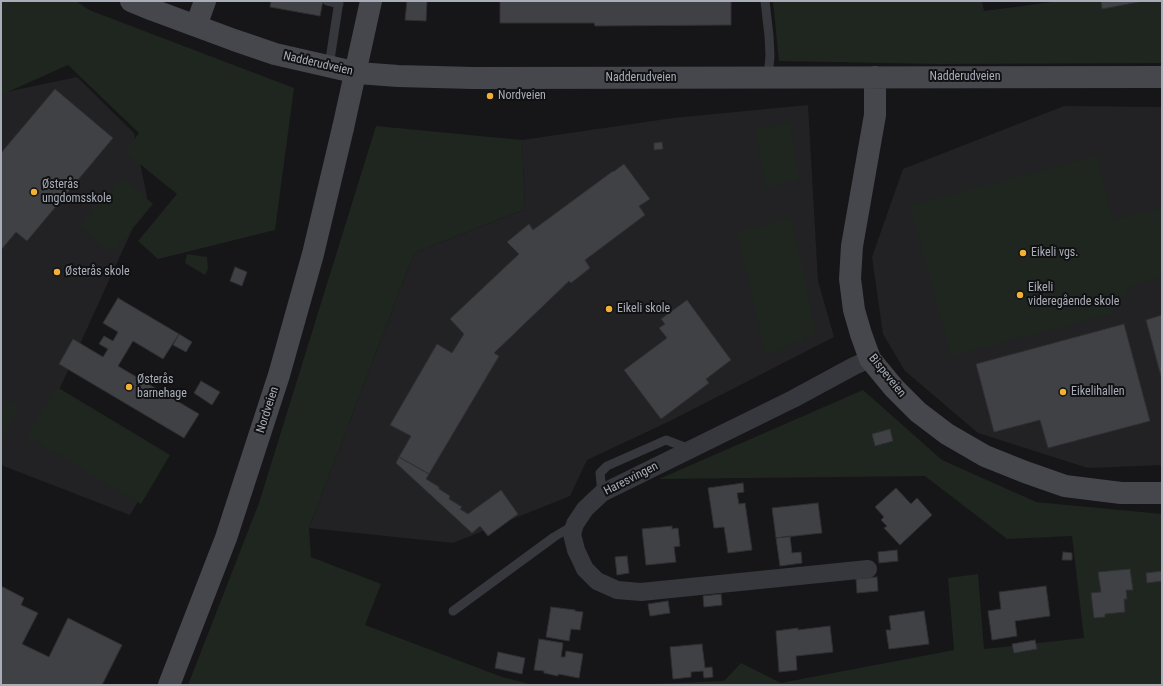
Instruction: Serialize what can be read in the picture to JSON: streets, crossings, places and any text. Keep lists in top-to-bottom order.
{
  "streets": {
    "main road": ["Nadderudveien", "Bispeveien", "Nordveien"],
    "street": ["Haresvingen"]
  },
  "crossings": [
    ["Nadderudveien", "Bispeveien"],
    ["Bispeveien", "Haresvingen"]
  ],
  "places": [
    "Nordveien",
    "Østerås ungdomsskole",
    "Eikeli vgs.",
    "Østerås skole",
    "Eikeli videregående skole",
    "Eikeli skole",
    "Østerås barnehage",
    "Eikelihallen"
  ]
}
